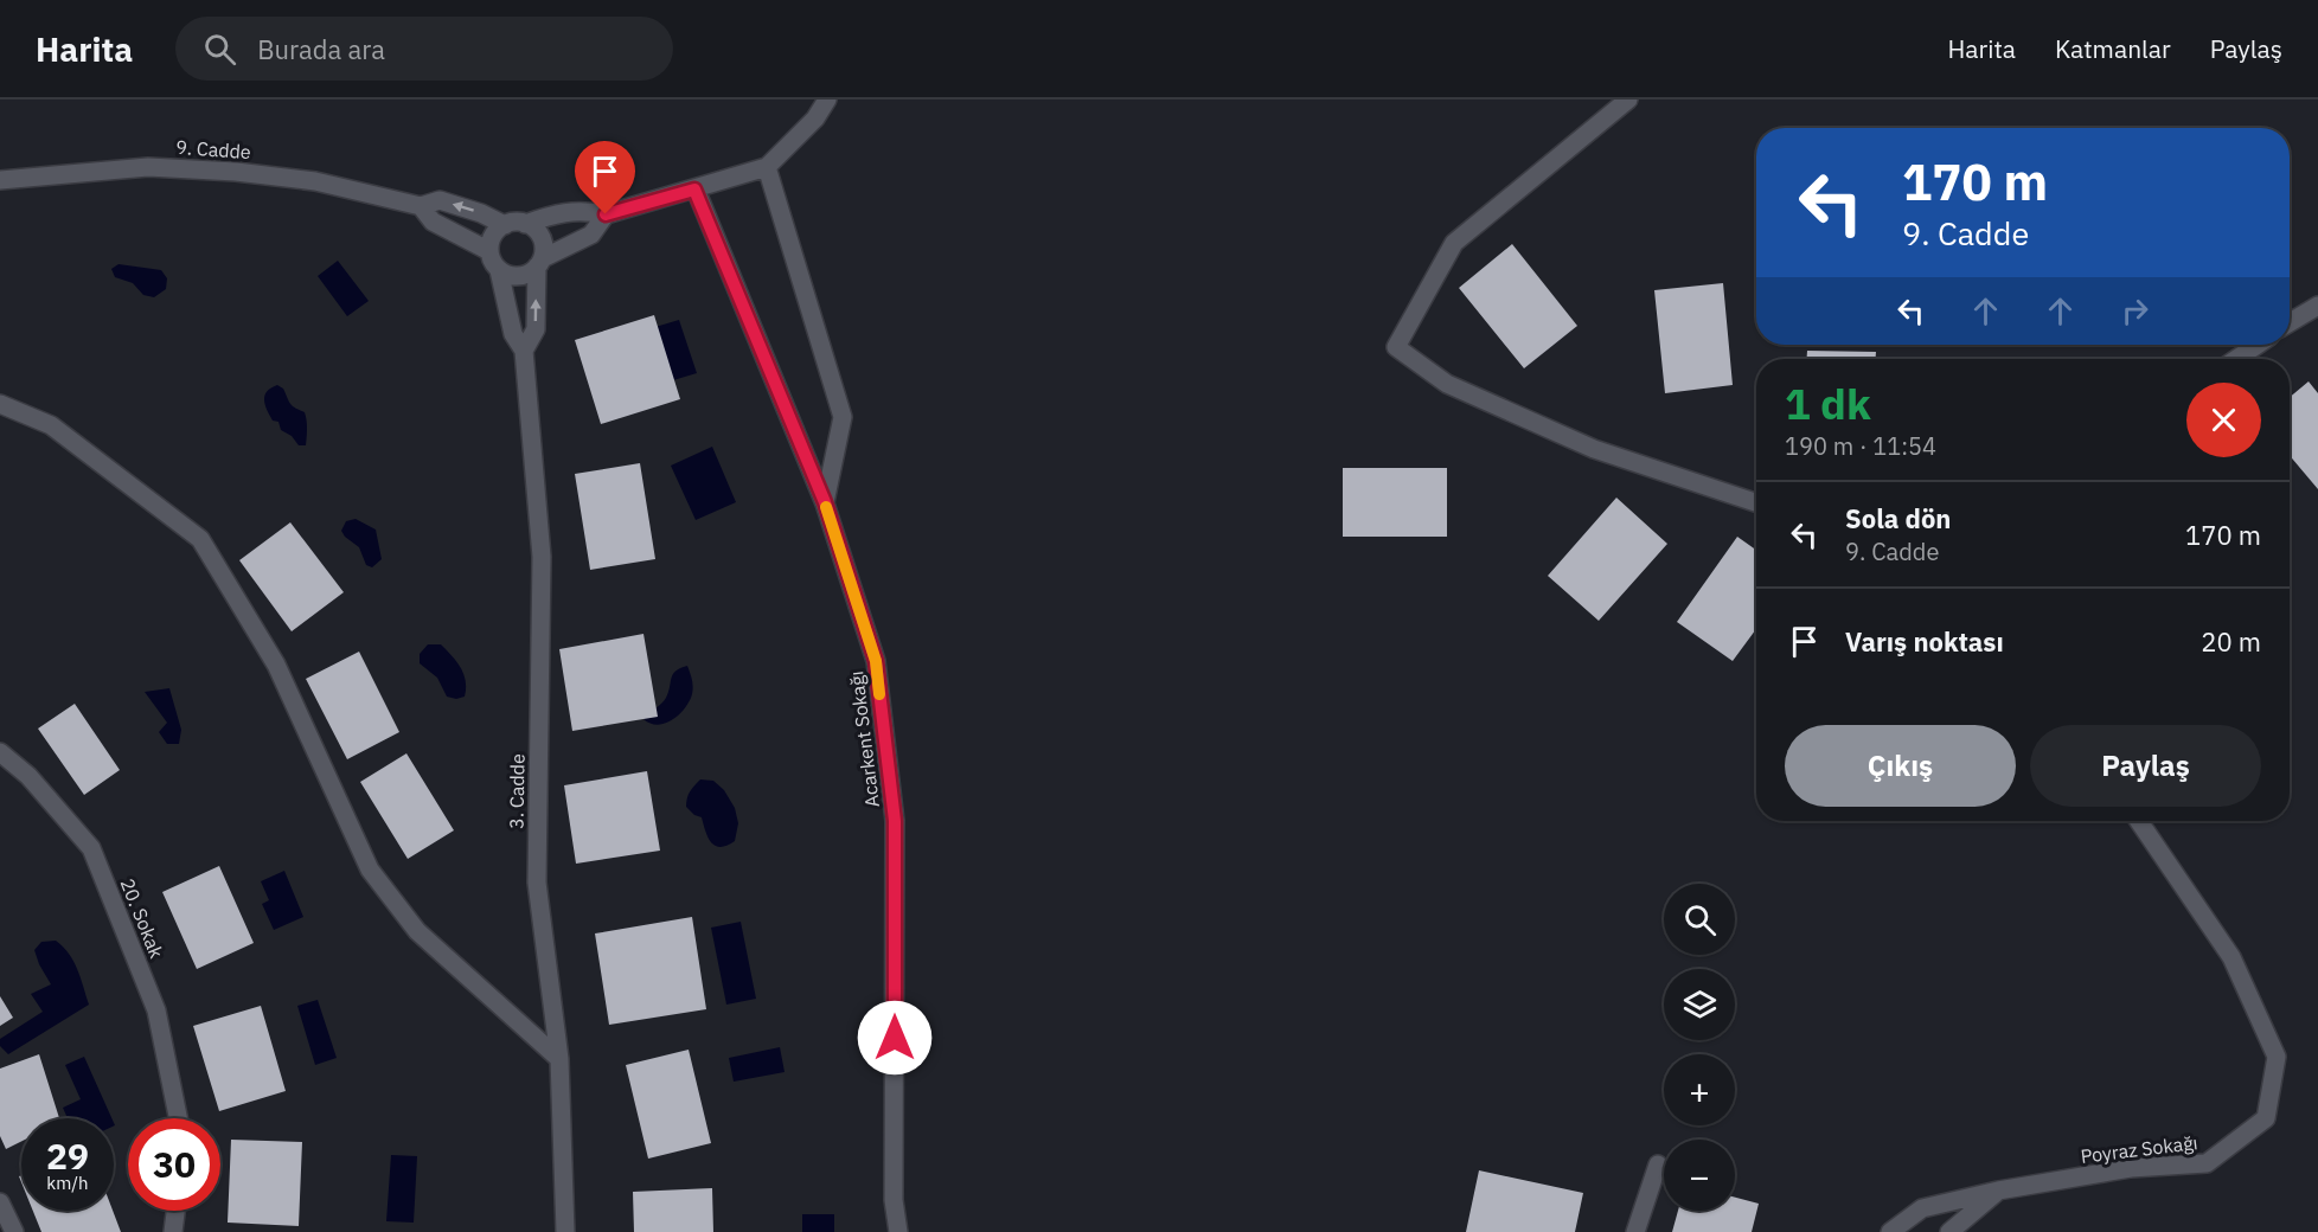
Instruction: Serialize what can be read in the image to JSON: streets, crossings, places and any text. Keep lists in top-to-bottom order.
{
  "streets": {
    "street": [
      "9. Cadde",
      "Acarkent Sokağı",
      "3. Cadde",
      "20. Sokak",
      "Poyraz Sokağı"
    ]
  },
  "page": {
    "header": "Harita",
    "search": "Burada ara",
    "nav": ["Harita", "Katmanlar", "Paylaş"],
    "turn": ["170 m", "9. Cadde"],
    "heading": ["1 dk", "190 m · 11:54"],
    "list": [
      {
        "name": "Sola dön",
        "note": "9. Cadde",
        "value": "170 m"
      },
      {
        "name": "Varış noktası",
        "value": "20 m"
      }
    ],
    "buttons": ["Çıkış", "Paylaş"],
    "map_buttons": ["+", "−"],
    "speed": "29 km/h",
    "limit": "30"
  }
}
